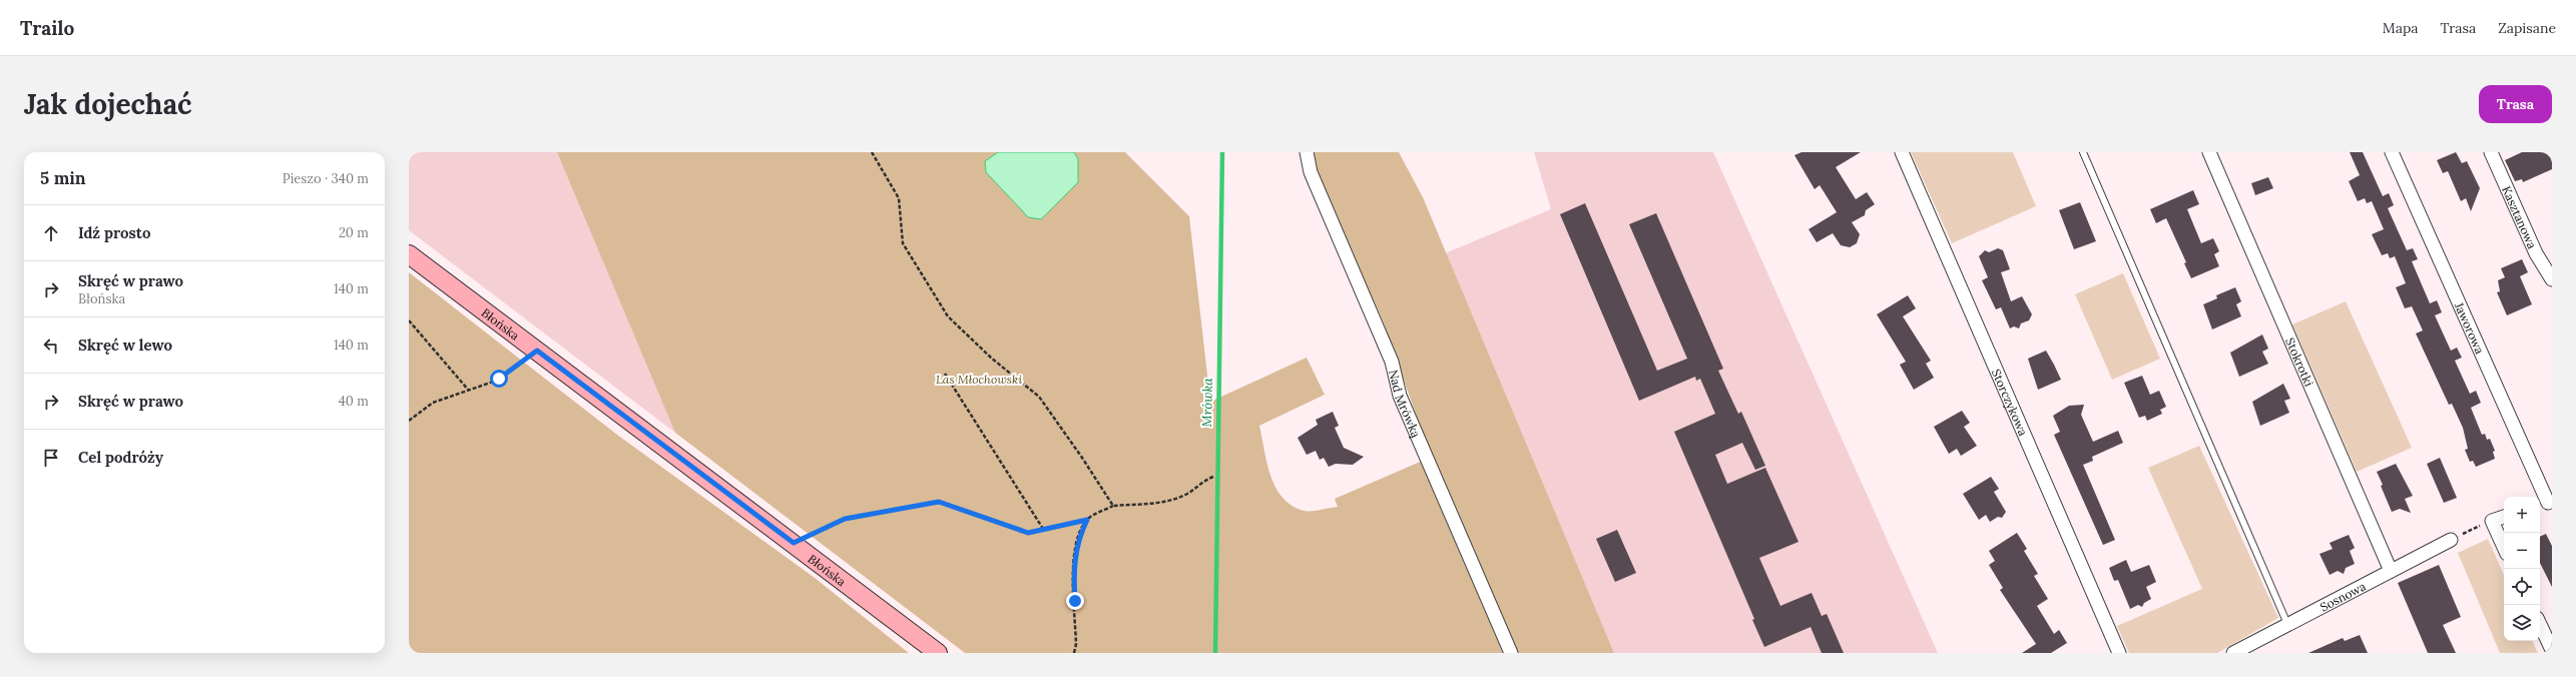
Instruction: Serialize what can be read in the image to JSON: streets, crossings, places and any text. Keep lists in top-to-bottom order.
{
  "streets": {
    "main road": ["Błońska"],
    "street": [
      "Kasztanowa",
      "Jaworowa",
      "Stokrotki",
      "Storczykowa",
      "Nad Mrówką",
      "Sosnowa"
    ]
  },
  "crossings": [
    ["Stokrotki", "Sosnowa"]
  ],
  "water": ["Mrówka"],
  "parks": ["Las Młochowski"],
  "page": {
    "header": "Trailo",
    "nav": ["Mapa", "Trasa", "Zapisane"],
    "buttons": "Trasa",
    "title": "Jak dojechać",
    "heading": ["5 min", "Pieszo · 340 m"],
    "list": [
      ["Idź prosto", "20 m"],
      ["Skręć w prawo", "Błońska", "140 m"],
      ["Skręć w lewo", "140 m"],
      ["Skręć w prawo", "40 m"],
      "Cel podróży"
    ],
    "map_buttons": ["+", "−"]
  }
}
